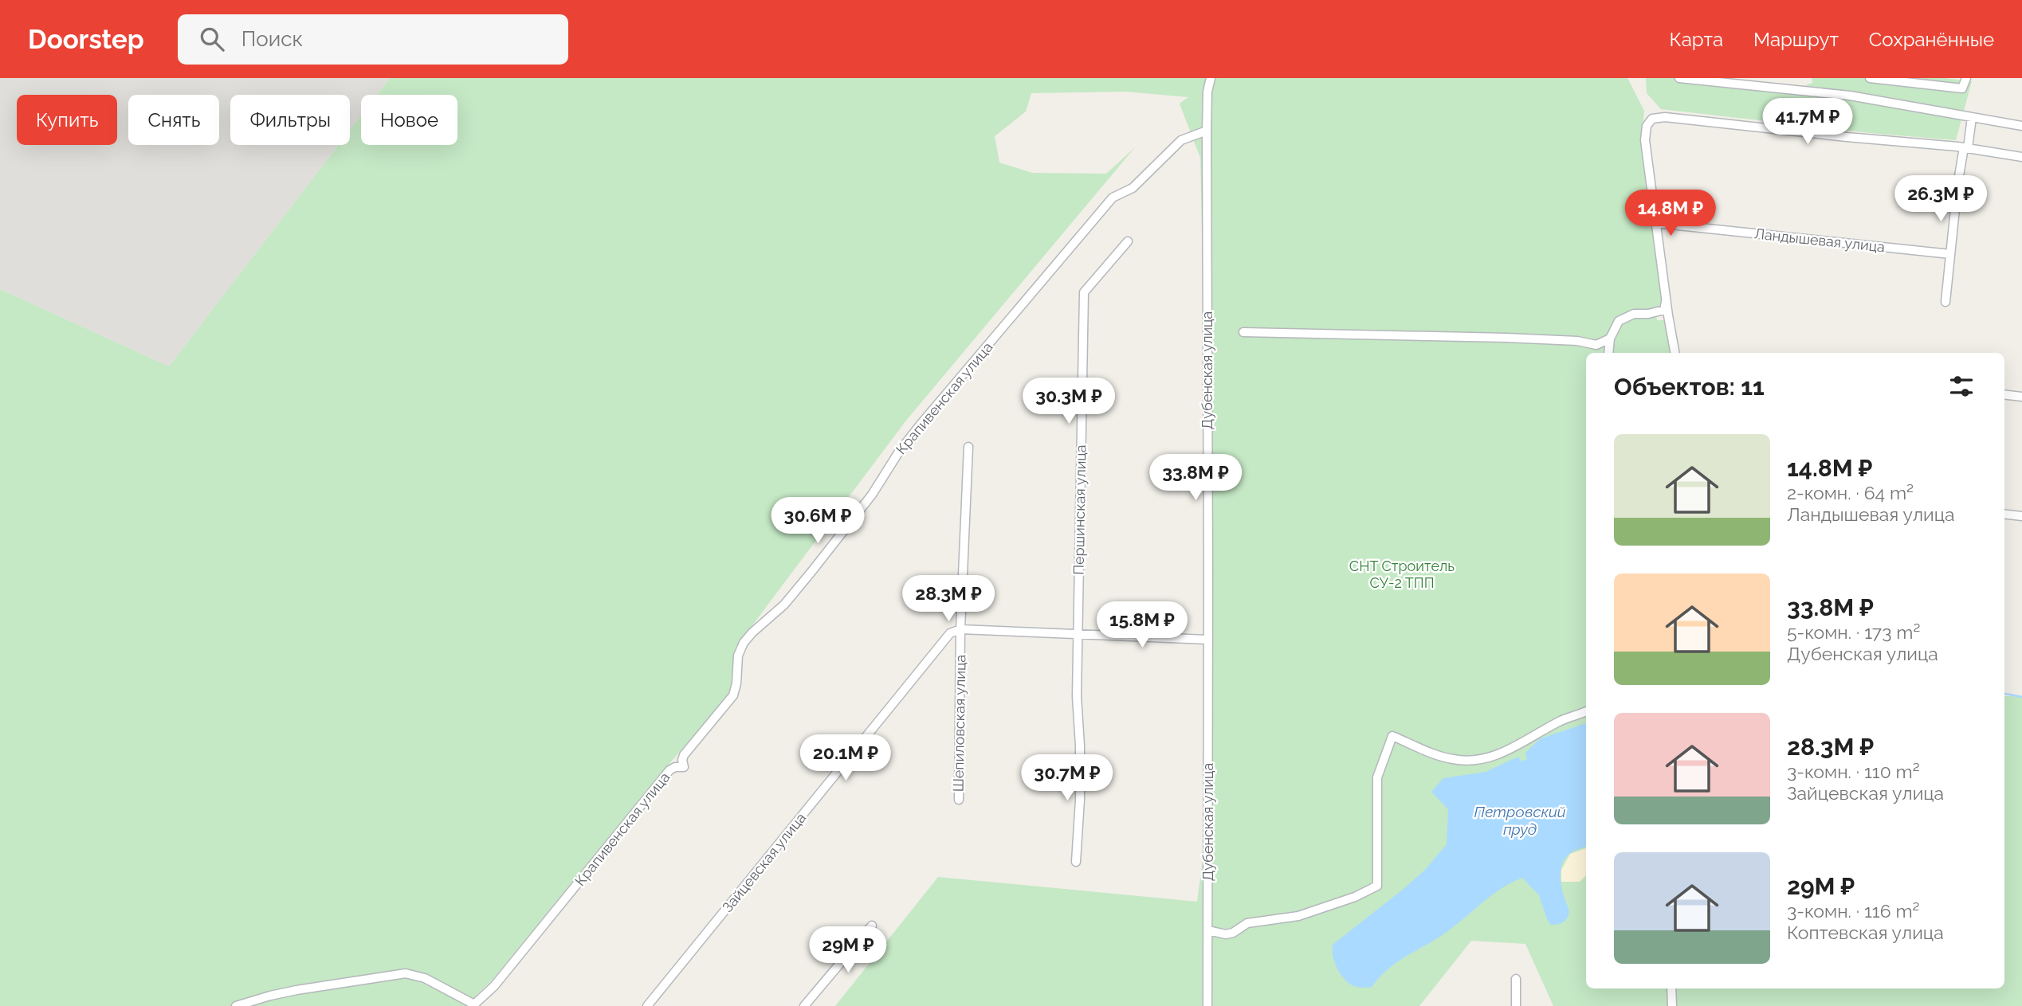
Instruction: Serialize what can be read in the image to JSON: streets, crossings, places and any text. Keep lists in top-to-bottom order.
{
  "streets": {
    "street": [
      "Ландышевая улица",
      "Дубенская улица",
      "Крапивенская улица",
      "Першинская улица",
      "Шепиловская улица",
      "Зайцевская улица"
    ]
  },
  "crossings": [
    ["Дубенская улица", "Крапивенская улица"],
    ["Шепиловская улица", "Зайцевская улица"]
  ],
  "water": ["Петровский пруд"],
  "parks": ["СНТ Строитель СУ-2 ТПП"],
  "page": {
    "header": "Doorstep",
    "search": "Поиск",
    "nav": ["Карта", "Маршрут", "Сохранённые"],
    "chip": [
      "Купить",
      "Снять",
      "Фильтры",
      "Новое"
    ],
    "price": [
      "41.7M ₽",
      "26.3M ₽",
      "14.8M ₽",
      "30.3M ₽",
      "33.8M ₽",
      "30.6M ₽",
      "28.3M ₽",
      "15.8M ₽",
      "20.1M ₽",
      "30.7M ₽",
      "29M ₽"
    ],
    "heading": "Объектов: 11",
    "list": [
      {
        "name": "14.8M ₽",
        "note": "2-комн. · 64 m² · Ландышевая улица"
      },
      {
        "name": "33.8M ₽",
        "note": "5-комн. · 173 m² · Дубенская улица"
      },
      {
        "name": "28.3M ₽",
        "note": "3-комн. · 110 m² · Зайцевская улица"
      },
      {
        "name": "29M ₽",
        "note": "3-комн. · 116 m² · Коптевская улица"
      }
    ]
  }
}
